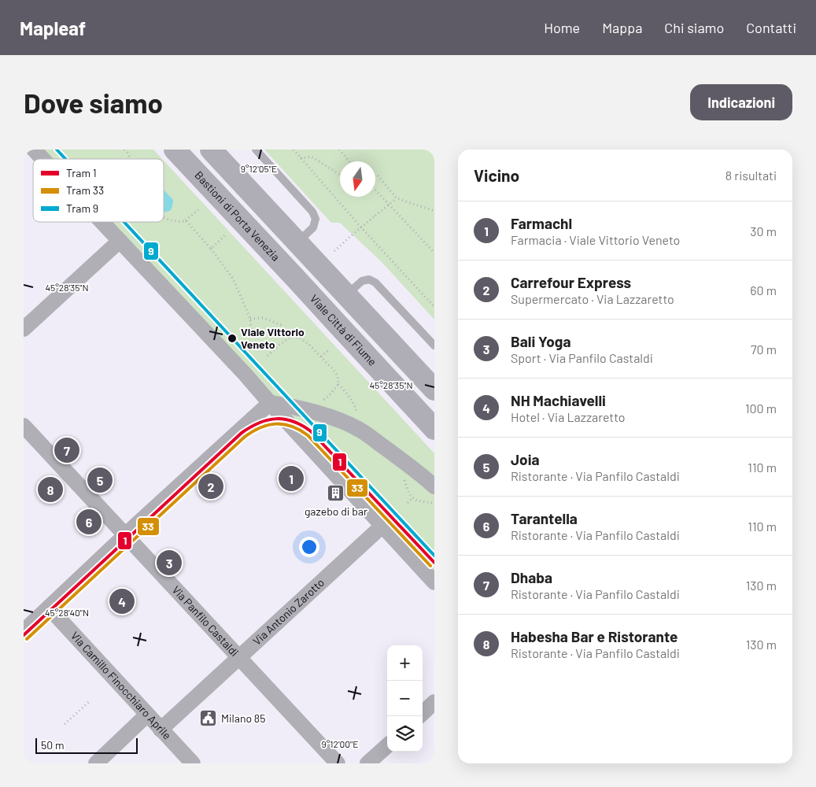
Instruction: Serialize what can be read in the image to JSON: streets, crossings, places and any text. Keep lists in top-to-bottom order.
{
  "streets": {
    "main road": ["Bastioni di Porta Venezia", "Viale Città di Fiume"],
    "street": ["Via Antonio Zarotto", "Via Panfilo Castaldi", "Via Camillo Finocchiaro Aprile"]
  },
  "crossings": [
    ["Bastioni di Porta Venezia", "Viale Città di Fiume"],
    ["Via Antonio Zarotto", "Via Panfilo Castaldi"],
    ["Via Antonio Zarotto", "Via Camillo Finocchiaro Aprile"]
  ],
  "places": {
    "other": ["Viale Vittorio Veneto"],
    "building": ["gazebo di bar"],
    "public building": ["Milano 85"]
  },
  "lines": ["tram line 9", "tram line 1", "tram line 33"],
  "legend": ["Tram 1", "Tram 33", "Tram 9"],
  "scale_bar": "50 m",
  "north": "bottom",
  "page": {
    "header": "Mapleaf",
    "nav": [
      "Home",
      "Mappa",
      "Chi siamo",
      "Contatti"
    ],
    "buttons": "Indicazioni",
    "title": "Dove siamo",
    "heading": ["Vicino", "8 risultati"],
    "list": [
      {
        "mark": "1",
        "name": "Farmachl",
        "note": "Farmacia · Viale Vittorio Veneto",
        "value": "30 m"
      },
      {
        "mark": "2",
        "name": "Carrefour Express",
        "note": "Supermercato · Via Lazzaretto",
        "value": "60 m"
      },
      {
        "mark": "3",
        "name": "Bali Yoga",
        "note": "Sport · Via Panfilo Castaldi",
        "value": "70 m"
      },
      {
        "mark": "4",
        "name": "NH Machiavelli",
        "note": "Hotel · Via Lazzaretto",
        "value": "100 m"
      },
      {
        "mark": "5",
        "name": "Joia",
        "note": "Ristorante · Via Panfilo Castaldi",
        "value": "110 m"
      },
      {
        "mark": "6",
        "name": "Tarantella",
        "note": "Ristorante · Via Panfilo Castaldi",
        "value": "110 m"
      },
      {
        "mark": "7",
        "name": "Dhaba",
        "note": "Ristorante · Via Panfilo Castaldi",
        "value": "130 m"
      },
      {
        "mark": "8",
        "name": "Habesha Bar e Ristorante",
        "note": "Ristorante · Via Panfilo Castaldi",
        "value": "130 m"
      }
    ],
    "pins": [
      "7",
      "1",
      "5",
      "2",
      "8",
      "6",
      "3",
      "4"
    ],
    "map_buttons": ["+", "−"],
    "scale": "50 m"
  },
  "coordinates": [
    "9°12'05\"E",
    "45°28'35\"N",
    "45°28'40\"N",
    "9°12'00\"E"
  ]
}
